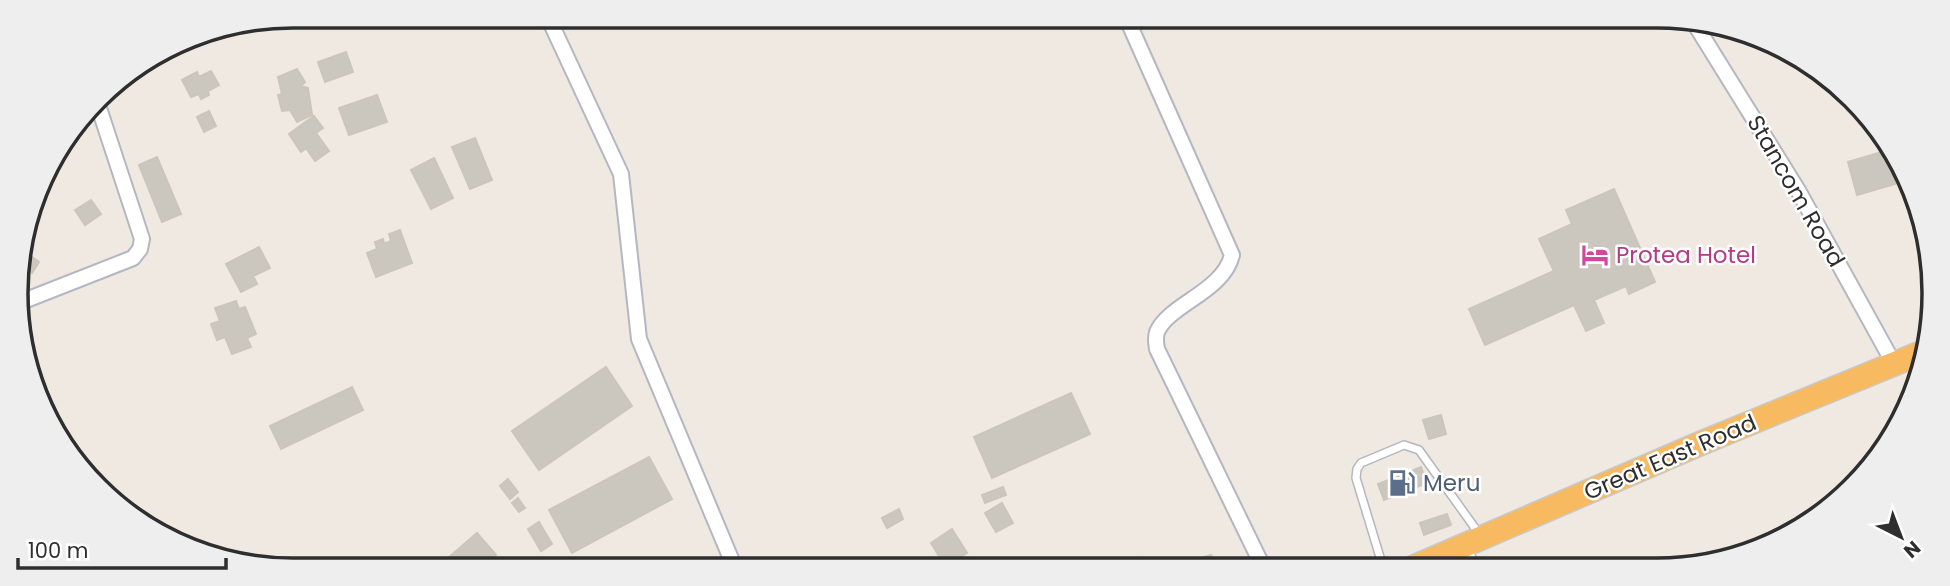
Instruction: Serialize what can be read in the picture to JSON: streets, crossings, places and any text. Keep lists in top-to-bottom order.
{
  "streets": {
    "highway": ["Great East Road"],
    "street": ["Stancom Road"]
  },
  "crossings": [
    ["Stancom Road", "Great East Road"]
  ],
  "places": {
    "hotel": ["Protea Hotel"],
    "fuel station": ["Meru"]
  },
  "scale_bar": "100 m",
  "north": "bottom right"
}
